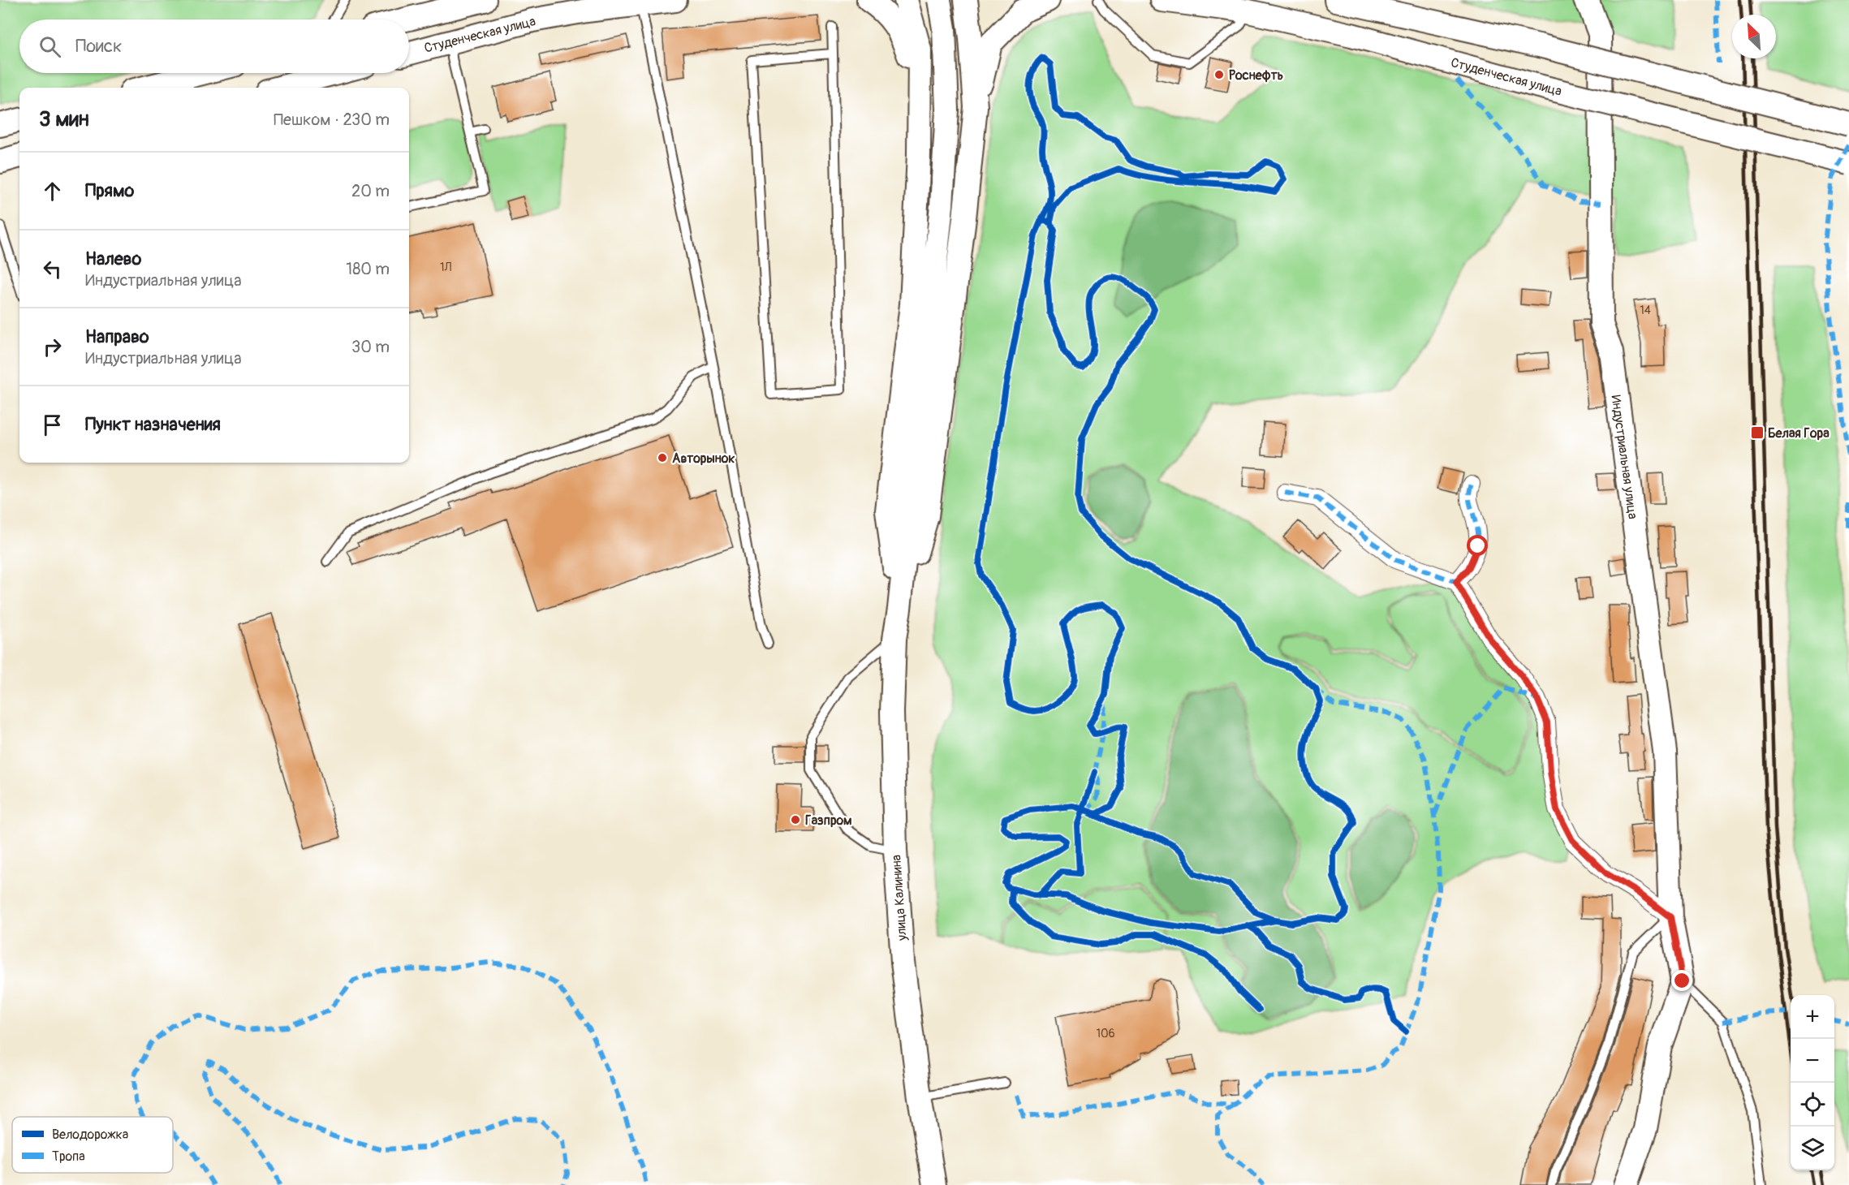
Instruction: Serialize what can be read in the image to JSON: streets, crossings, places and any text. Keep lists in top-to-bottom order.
{
  "streets": {
    "main road": ["Студенческая улица", "Индустриальная улица", "улица Калинина"]
  },
  "places": {
    "other": ["Роснефть", "Авторынок", "Газпром"],
    "transit": ["Белая Гора"]
  },
  "house_numbers": ["1Л", "14", "106"],
  "legend": ["Велодорожка", "Тропа"],
  "north": "top left",
  "page": {
    "search": "Поиск",
    "heading": ["3 мин", "Пешком · 230 m"],
    "list": [
      ["Прямо", "20 m"],
      ["Налево", "Индустриальная улица", "180 m"],
      ["Направо", "Индустриальная улица", "30 m"],
      "Пункт назначения"
    ],
    "map_buttons": ["+", "−"]
  }
}
